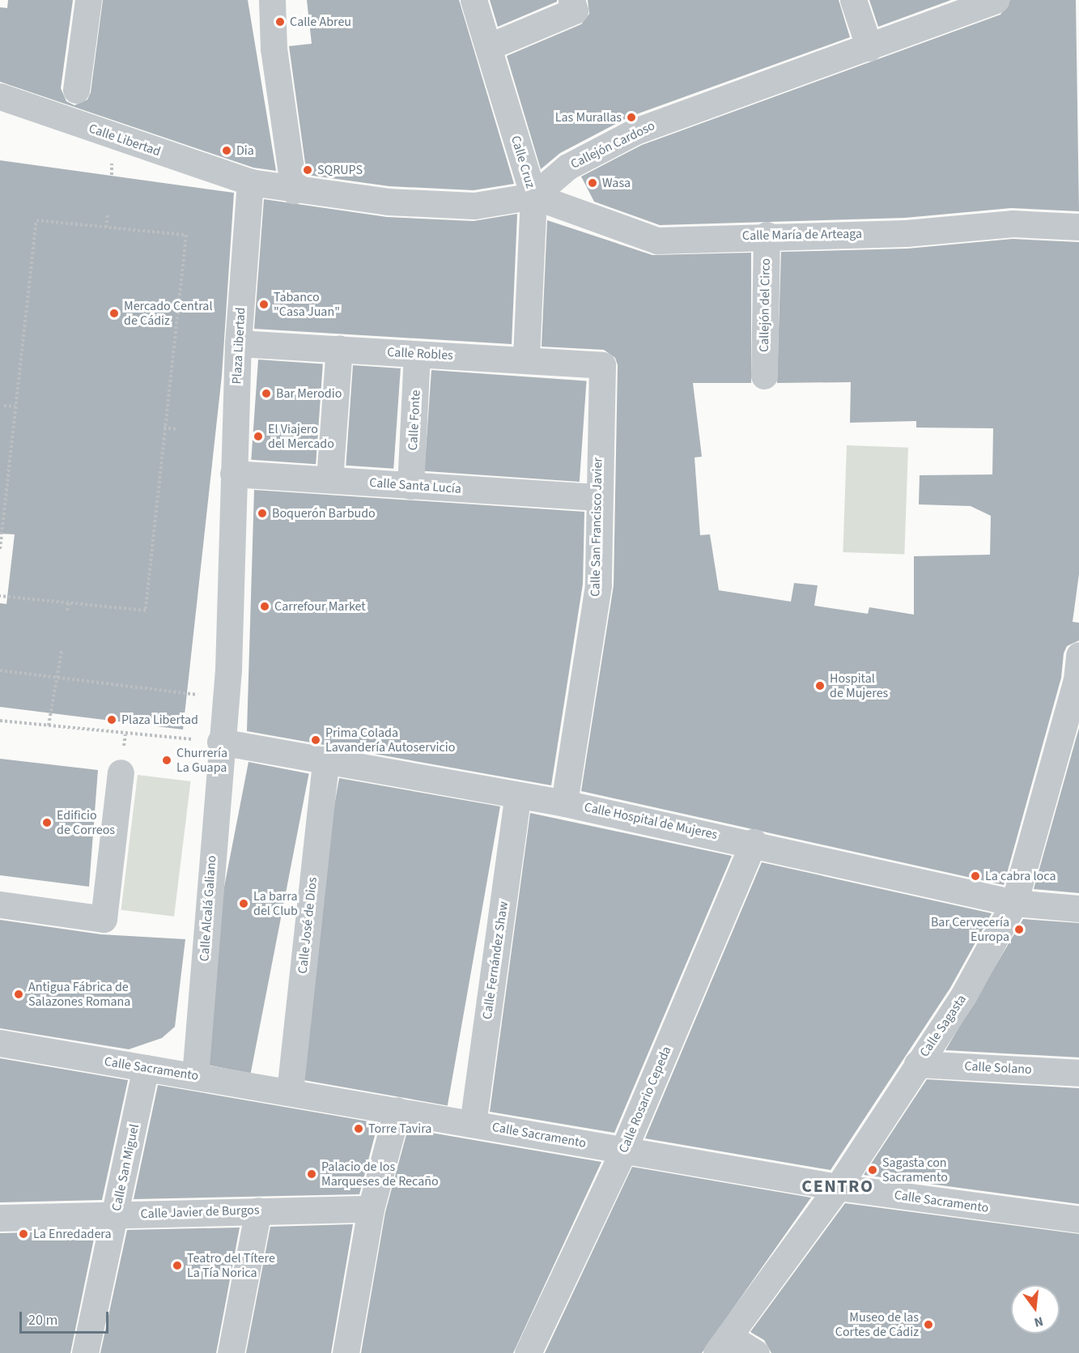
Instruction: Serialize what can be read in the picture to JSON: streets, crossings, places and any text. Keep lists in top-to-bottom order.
{
  "streets": {
    "street": [
      "Calle Libertad",
      "Callejón Cardoso",
      "Calle Cruz",
      "Calle María de Arteaga",
      "Callejón del Circo",
      "Plaza Libertad",
      "Calle Robles",
      "Calle Fonte",
      "Calle Santa Lucía",
      "Calle San Francisco Javier",
      "Calle Hospital de Mujeres",
      "Calle Alcalá Galiano",
      "Calle José de Dios",
      "Calle Fernández Shaw",
      "Calle Sagasta",
      "Calle Solano",
      "Calle Sacramento",
      "Calle Rosario Cepeda",
      "Calle San Miguel",
      "Calle Javier de Burgos"
    ]
  },
  "crossings": [
    ["Calle Libertad", "Plaza Libertad"],
    ["Callejón Cardoso", "Calle Cruz"],
    ["Callejón Cardoso", "Calle María de Arteaga"],
    ["Calle Cruz", "Calle María de Arteaga"],
    ["Calle Cruz", "Calle Robles"],
    ["Calle María de Arteaga", "Callejón del Circo"],
    ["Plaza Libertad", "Calle Robles"],
    ["Plaza Libertad", "Calle Santa Lucía"],
    ["Plaza Libertad", "Calle Hospital de Mujeres"],
    ["Plaza Libertad", "Calle Alcalá Galiano"],
    ["Calle Robles", "Calle Fonte"],
    ["Calle Robles", "Calle San Francisco Javier"],
    ["Calle Fonte", "Calle Santa Lucía"],
    ["Calle Santa Lucía", "Calle San Francisco Javier"],
    ["Calle San Francisco Javier", "Calle Hospital de Mujeres"],
    ["Calle Hospital de Mujeres", "Calle Alcalá Galiano"],
    ["Calle Hospital de Mujeres", "Calle José de Dios"],
    ["Calle Hospital de Mujeres", "Calle Fernández Shaw"],
    ["Calle Hospital de Mujeres", "Calle Sagasta"],
    ["Calle Hospital de Mujeres", "Calle Rosario Cepeda"],
    ["Calle Alcalá Galiano", "Calle Sacramento"],
    ["Calle José de Dios", "Calle Sacramento"],
    ["Calle Fernández Shaw", "Calle Sacramento"],
    ["Calle Sagasta", "Calle Solano"],
    ["Calle Sagasta", "Calle Sacramento"],
    ["Calle Sacramento", "Calle Rosario Cepeda"],
    ["Calle Sacramento", "Calle San Miguel"],
    ["Calle San Miguel", "Calle Javier de Burgos"]
  ],
  "districts": ["CENTRO"],
  "places": [
    "Calle Abreu",
    "Las Murallas",
    "Dia",
    "SQRUPS",
    "Wasa",
    "Tabanco \"Casa Juan\"",
    "Mercado Central de Cádiz",
    "Bar Merodio",
    "El Viajero del Mercado",
    "Boquerón Barbudo",
    "Carrefour Market",
    "Hospital de Mujeres",
    "Plaza Libertad",
    "Prima Colada Lavandería Autoservicio",
    "Churrería La Guapa",
    "Edificio de Correos",
    "La cabra loca",
    "La barra del Club",
    "Bar Cervecería Europa",
    "Antigua Fábrica de Salazones Romana",
    "Torre Tavira",
    "Sagasta con Sacramento",
    "Palacio de los Marqueses de Recaño",
    "La Enredadera",
    "Teatro del Títere La Tía Norica",
    "Museo de las Cortes de Cádiz"
  ],
  "scale_bar": "20 m",
  "north": "bottom"
}
